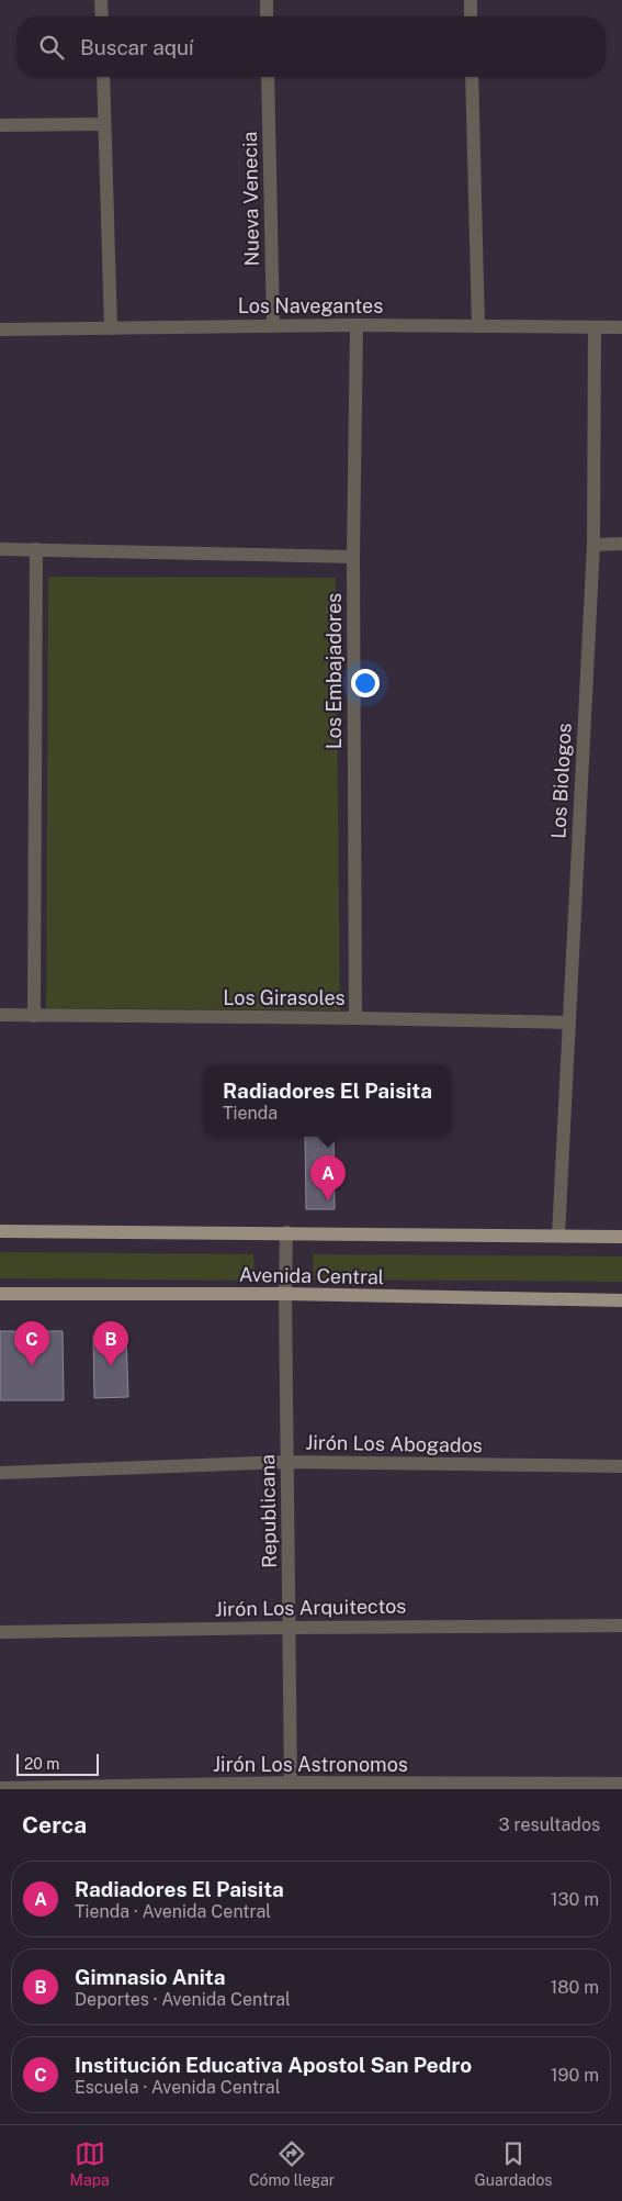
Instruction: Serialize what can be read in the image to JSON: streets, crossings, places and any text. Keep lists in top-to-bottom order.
{
  "streets": {
    "main road": ["Avenida Central"],
    "street": [
      "Nueva Venecia",
      "Los Navegantes",
      "Los Embajadores",
      "Los Biologos",
      "Los Girasoles",
      "Jirón Los Abogados",
      "Republicana",
      "Jirón Los Arquitectos",
      "Jirón Los Astronomos"
    ]
  },
  "crossings": [
    ["Nueva Venecia", "Los Navegantes"],
    ["Los Navegantes", "Los Embajadores"],
    ["Los Navegantes", "Los Biologos"],
    ["Los Embajadores", "Los Girasoles"],
    ["Los Biologos", "Los Girasoles"],
    ["Avenida Central", "Republicana"],
    ["Jirón Los Abogados", "Republicana"],
    ["Republicana", "Jirón Los Arquitectos"],
    ["Republicana", "Jirón Los Astronomos"]
  ],
  "scale_bar": "20 m",
  "page": {
    "search": "Buscar aquí",
    "popup": ["Radiadores El Paisita", "Tienda"],
    "pins": ["A", "B", "C"],
    "scale": "20 m",
    "heading": ["Cerca", "3 resultados"],
    "list": [
      {
        "mark": "A",
        "name": "Radiadores El Paisita",
        "note": "Tienda · Avenida Central",
        "value": "130 m"
      },
      {
        "mark": "B",
        "name": "Gimnasio Anita",
        "note": "Deportes · Avenida Central",
        "value": "180 m"
      },
      {
        "mark": "C",
        "name": "Institución Educativa Apostol San Pedro",
        "note": "Escuela · Avenida Central",
        "value": "190 m"
      }
    ],
    "nav": ["Mapa", "Cómo llegar", "Guardados"]
  }
}
